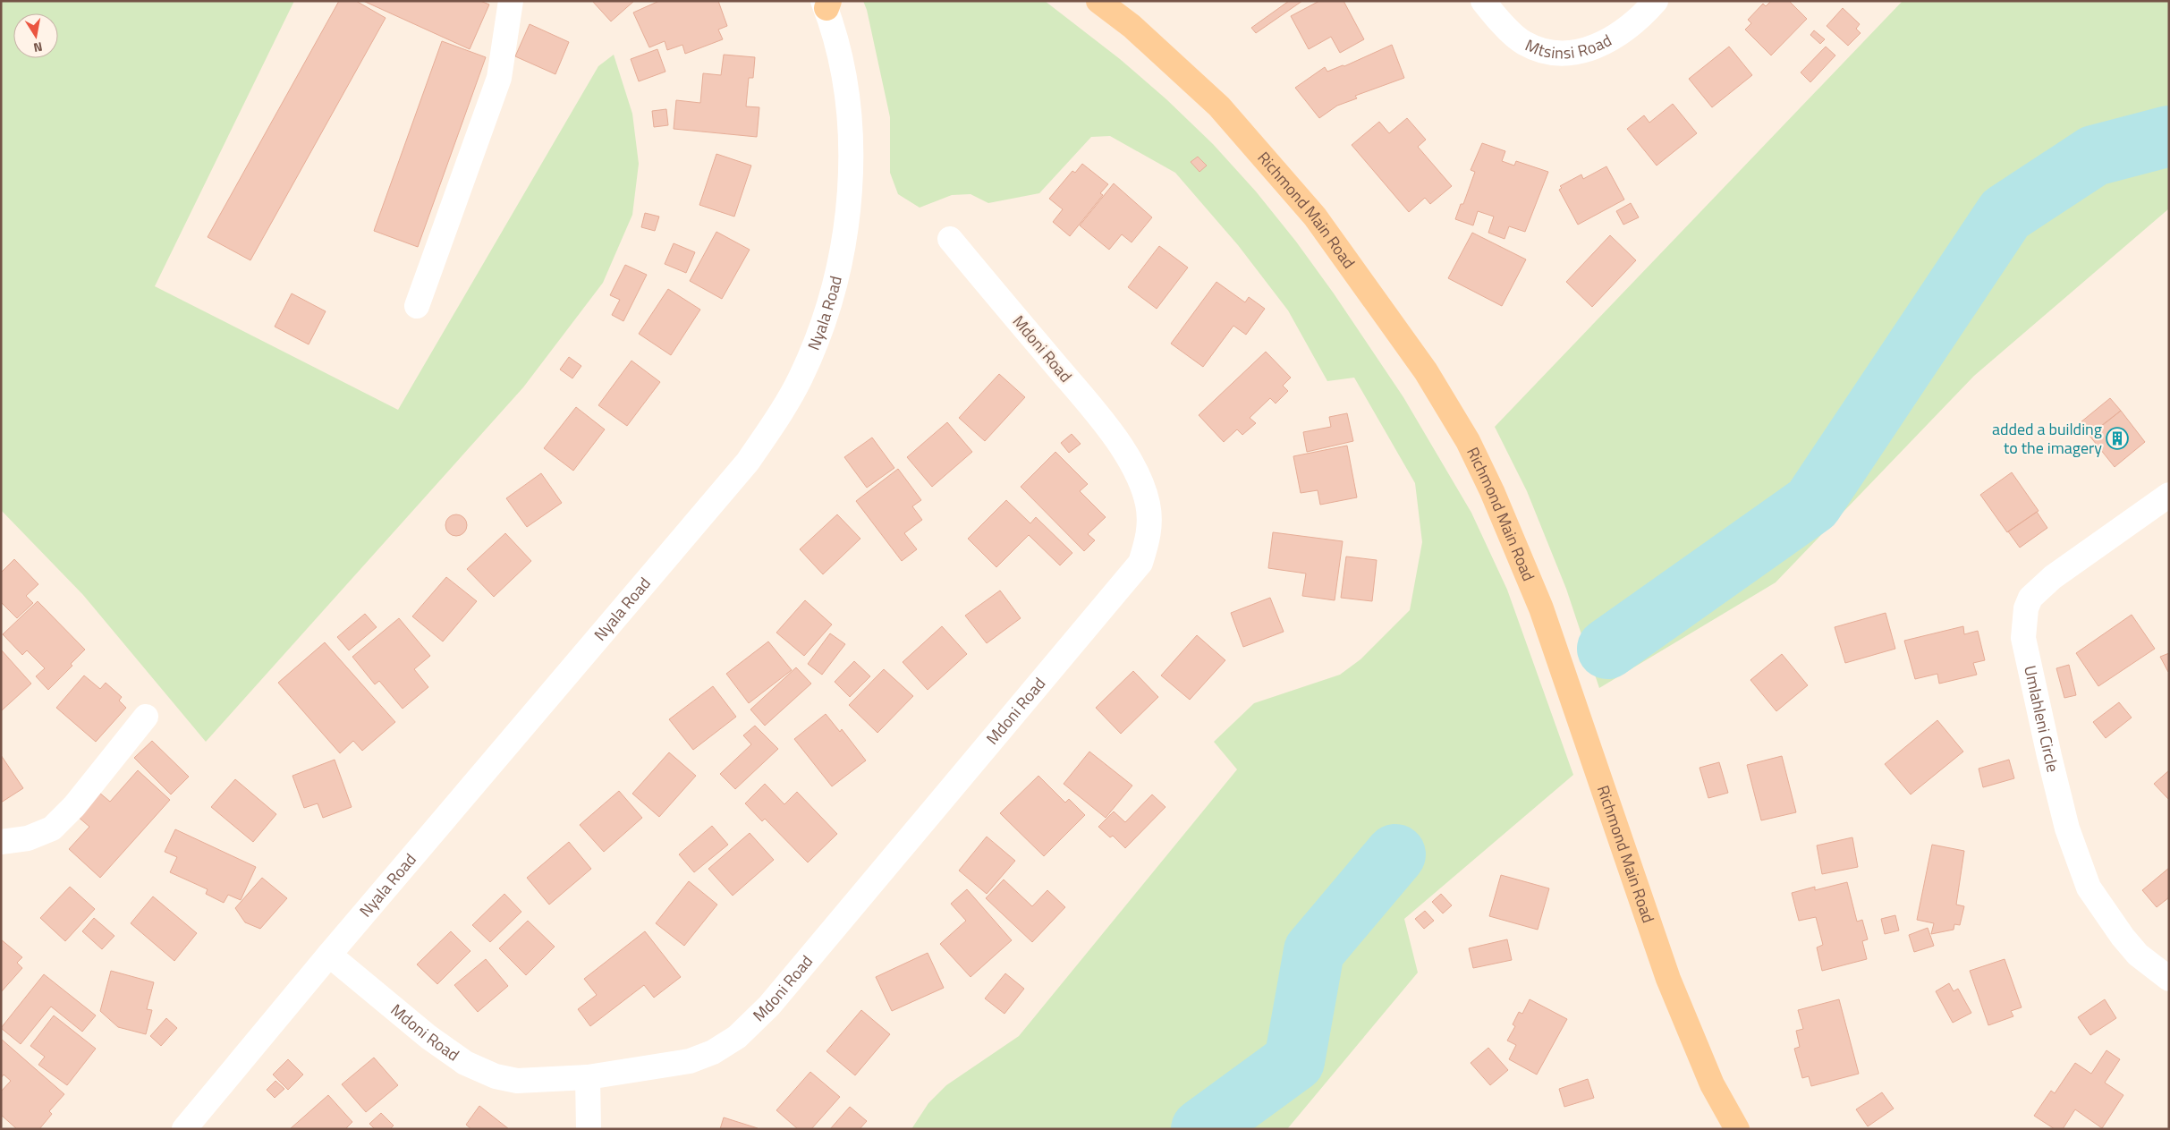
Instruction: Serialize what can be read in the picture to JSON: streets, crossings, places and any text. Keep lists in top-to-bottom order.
{
  "streets": {
    "main road": ["Richmond Main Road"],
    "street": [
      "Mtsinsi Road",
      "Nyala Road",
      "Mdoni Road",
      "Umlahleni Circle"
    ]
  },
  "crossings": [
    ["Nyala Road", "Mdoni Road"]
  ],
  "places": {
    "building": ["added a building to the imagery"]
  },
  "north": "bottom"
}
